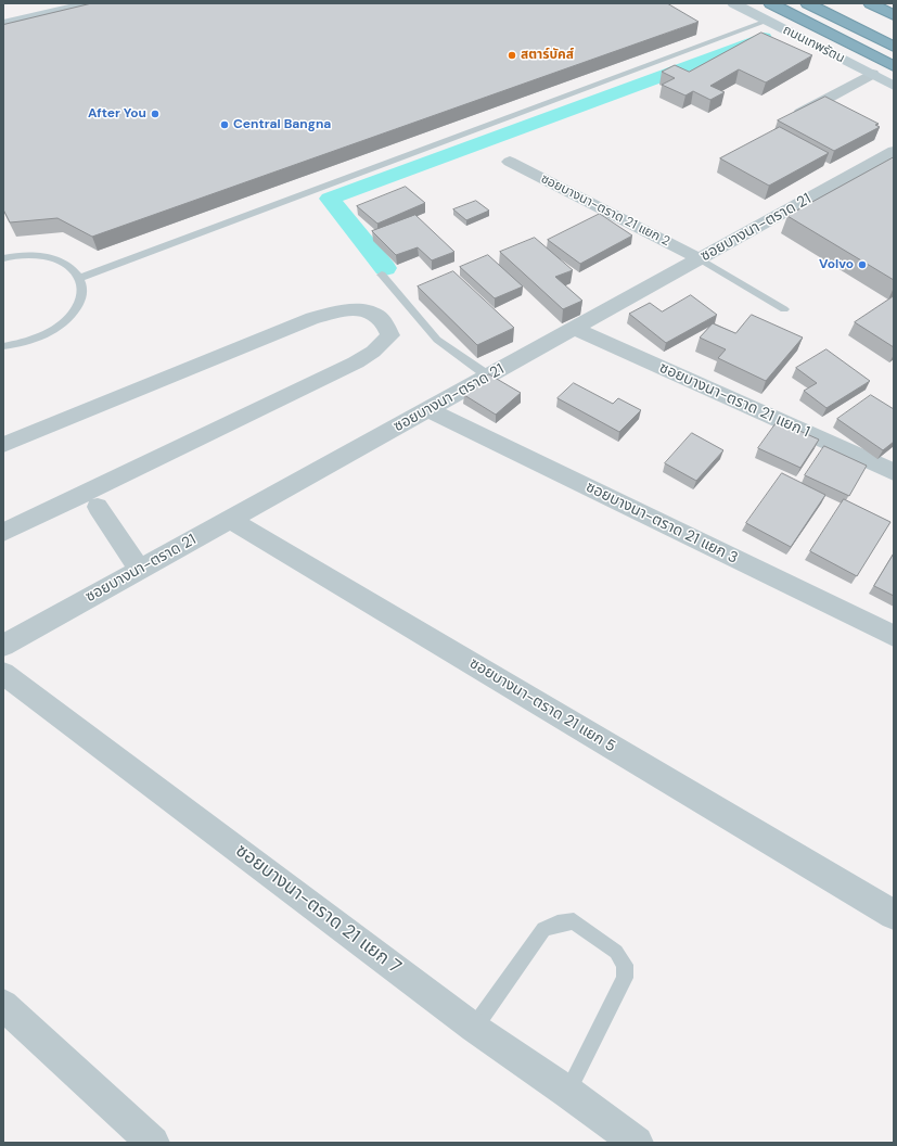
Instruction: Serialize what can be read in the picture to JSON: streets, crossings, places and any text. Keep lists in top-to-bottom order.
{
  "streets": {
    "main road": ["ถนนเทพรัตน"],
    "street": [
      "ซอยบางนา-ตราด 21 แยก 2",
      "ซอยบางนา-ตราด 21",
      "ซอยบางนา-ตราด 21 แยก 1",
      "ซอยบางนา-ตราด 21 แยก 3",
      "ซอยบางนา-ตราด 21 แยก 5",
      "ซอยบางนา-ตราด 21 แยก 7"
    ]
  },
  "crossings": [
    ["ซอยบางนา-ตราด 21 แยก 2", "ซอยบางนา-ตราด 21"],
    ["ซอยบางนา-ตราด 21", "ซอยบางนา-ตราด 21 แยก 1"],
    ["ซอยบางนา-ตราด 21", "ซอยบางนา-ตราด 21 แยก 3"],
    ["ซอยบางนา-ตราด 21", "ซอยบางนา-ตราด 21 แยก 5"]
  ],
  "places": [
    "สตาร์บัคส์",
    "After You",
    "Central Bangna",
    "Volvo"
  ]
}
